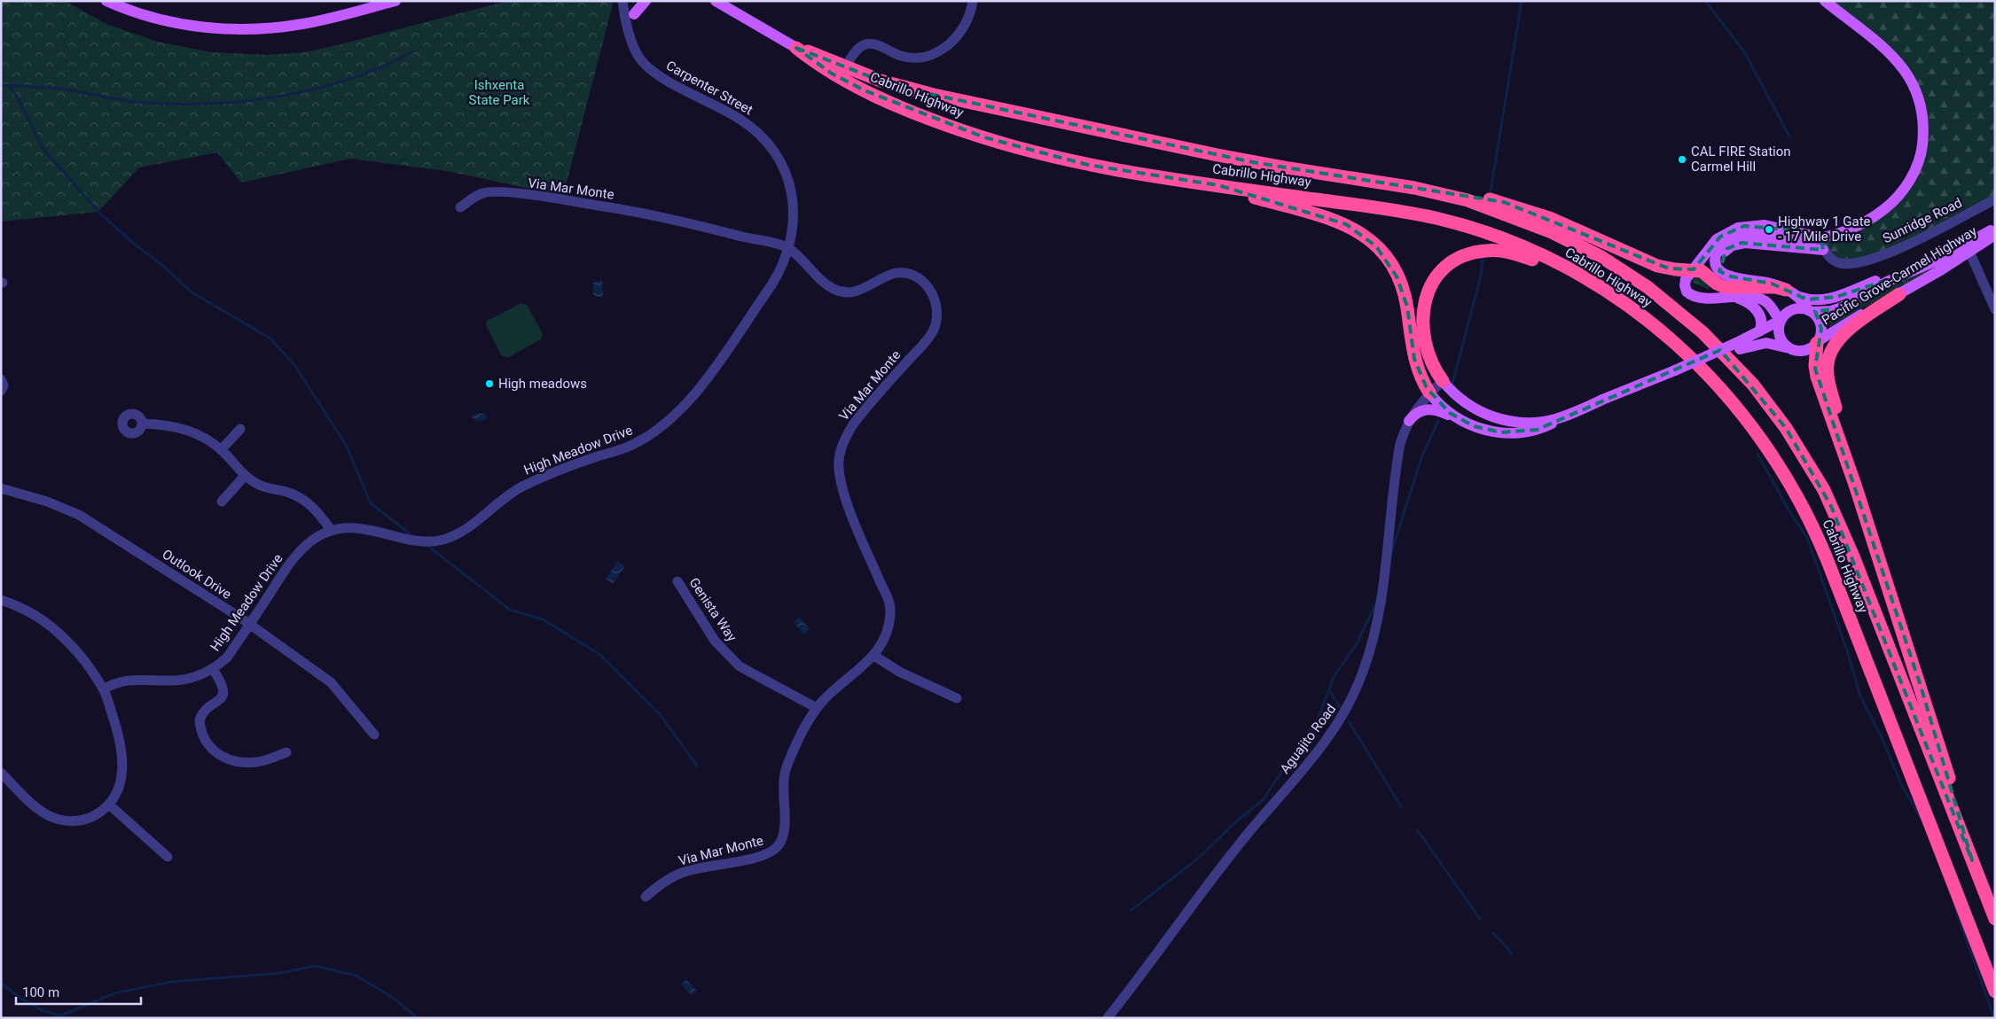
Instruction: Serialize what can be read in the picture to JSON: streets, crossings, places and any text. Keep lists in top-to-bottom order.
{
  "streets": {
    "highway": ["Cabrillo Highway"],
    "main road": ["Pacific Grove-Carmel Highway"],
    "street": [
      "Carpenter Street",
      "Via Mar Monte",
      "Sunridge Road",
      "High Meadow Drive",
      "Outlook Drive",
      "Genista Way",
      "Aguajito Road"
    ]
  },
  "crossings": [
    ["Carpenter Street", "Via Mar Monte"],
    ["Carpenter Street", "High Meadow Drive"],
    ["Via Mar Monte", "High Meadow Drive"],
    ["Via Mar Monte", "Genista Way"],
    ["High Meadow Drive", "Outlook Drive"]
  ],
  "parks": ["Ishxenta State Park"],
  "places": ["CAL FIRE Station Carmel Hill", "Highway 1 Gate - 17 Mile Drive", "High meadows"],
  "scale_bar": "100 m"
}
